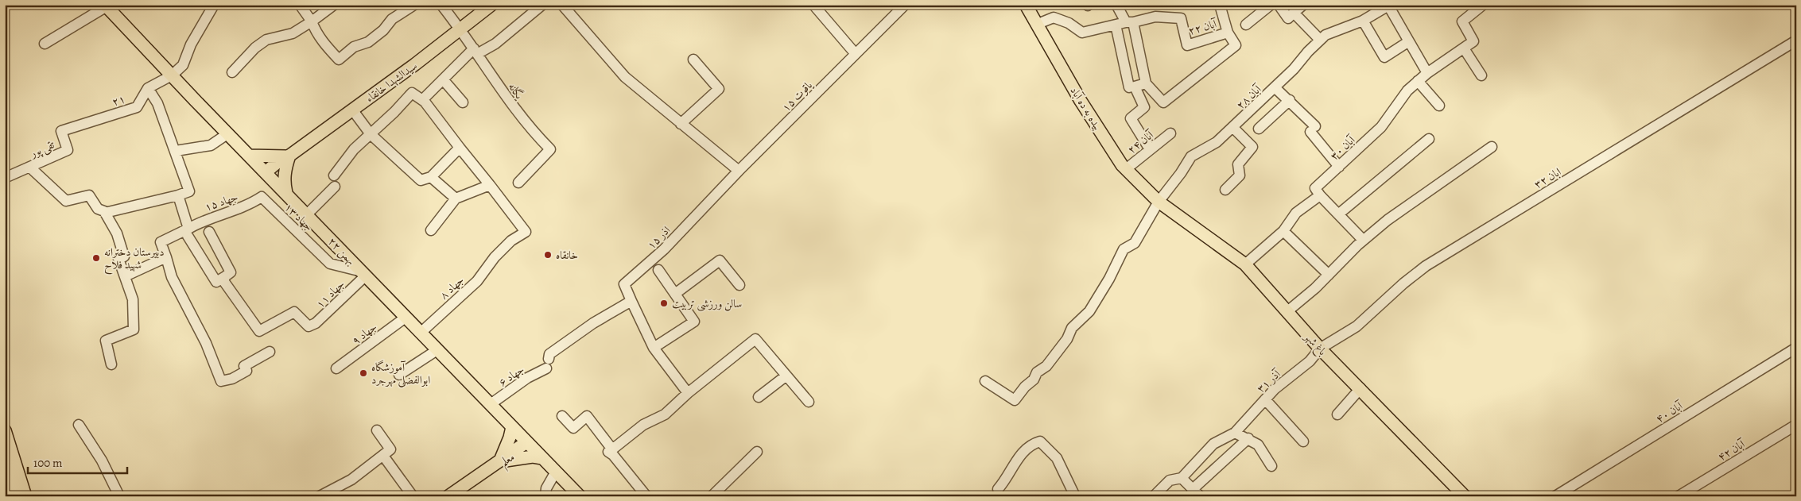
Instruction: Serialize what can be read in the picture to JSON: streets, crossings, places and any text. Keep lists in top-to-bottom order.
{
  "streets": {
    "main road": [
      "سیدالشهدا خانقاء",
      "بیده به ده آباد",
      "۲۲ بهمن",
      "باغ شهر",
      "معلم"
    ],
    "street": [
      "آبان ۲۲",
      "یگانه",
      "یاقوت ۱۵",
      "آبان ۲۸",
      "۲۱",
      "آبان ۲۴",
      "آبان ۳۰",
      "تقی پور",
      "ابان ۳۲",
      "جهاد ۱۵",
      "جهاد ۱۳",
      "اذر ۱۵",
      "جهاد ۸",
      "جهاد ۱۱",
      "جهاد ۹",
      "جهاد ۶",
      "آذر ۳۱",
      "آبان ۴۰",
      "آبان ۴۲"
    ]
  },
  "crossings": [
    ["آبان ۲۲", "بیده به ده آباد"],
    ["سیدالشهدا خانقاء", "یگانه"],
    ["سیدالشهدا خانقاء", "۲۲ بهمن"],
    ["یاقوت ۱۵", "اذر ۱۵"],
    ["آبان ۲۸", "بیده به ده آباد"],
    ["آبان ۲۸", "باغ شهر"],
    ["۲۱", "تقی پور"],
    ["بیده به ده آباد", "آبان ۲۴"],
    ["بیده به ده آباد", "باغ شهر"],
    ["ابان ۳۲", "باغ شهر"],
    ["ابان ۳۲", "آذر ۳۱"],
    ["جهاد ۱۵", "جهاد ۱۳"],
    ["جهاد ۱۳", "۲۲ بهمن"],
    ["جهاد ۱۳", "جهاد ۱۱"],
    ["اذر ۱۵", "جهاد ۶"],
    ["۲۲ بهمن", "جهاد ۸"],
    ["۲۲ بهمن", "جهاد ۱۱"],
    ["۲۲ بهمن", "جهاد ۹"],
    ["۲۲ بهمن", "جهاد ۶"],
    ["۲۲ بهمن", "معلم"],
    ["باغ شهر", "آذر ۳۱"]
  ],
  "places": [
    "خانقاه",
    "دبیرستان دخترانه شهید فلاح",
    "سالن ورزشی تربیت",
    "آموزشگاه ابوالفضلی مهرجرد"
  ],
  "scale_bar": "100 m"
}
